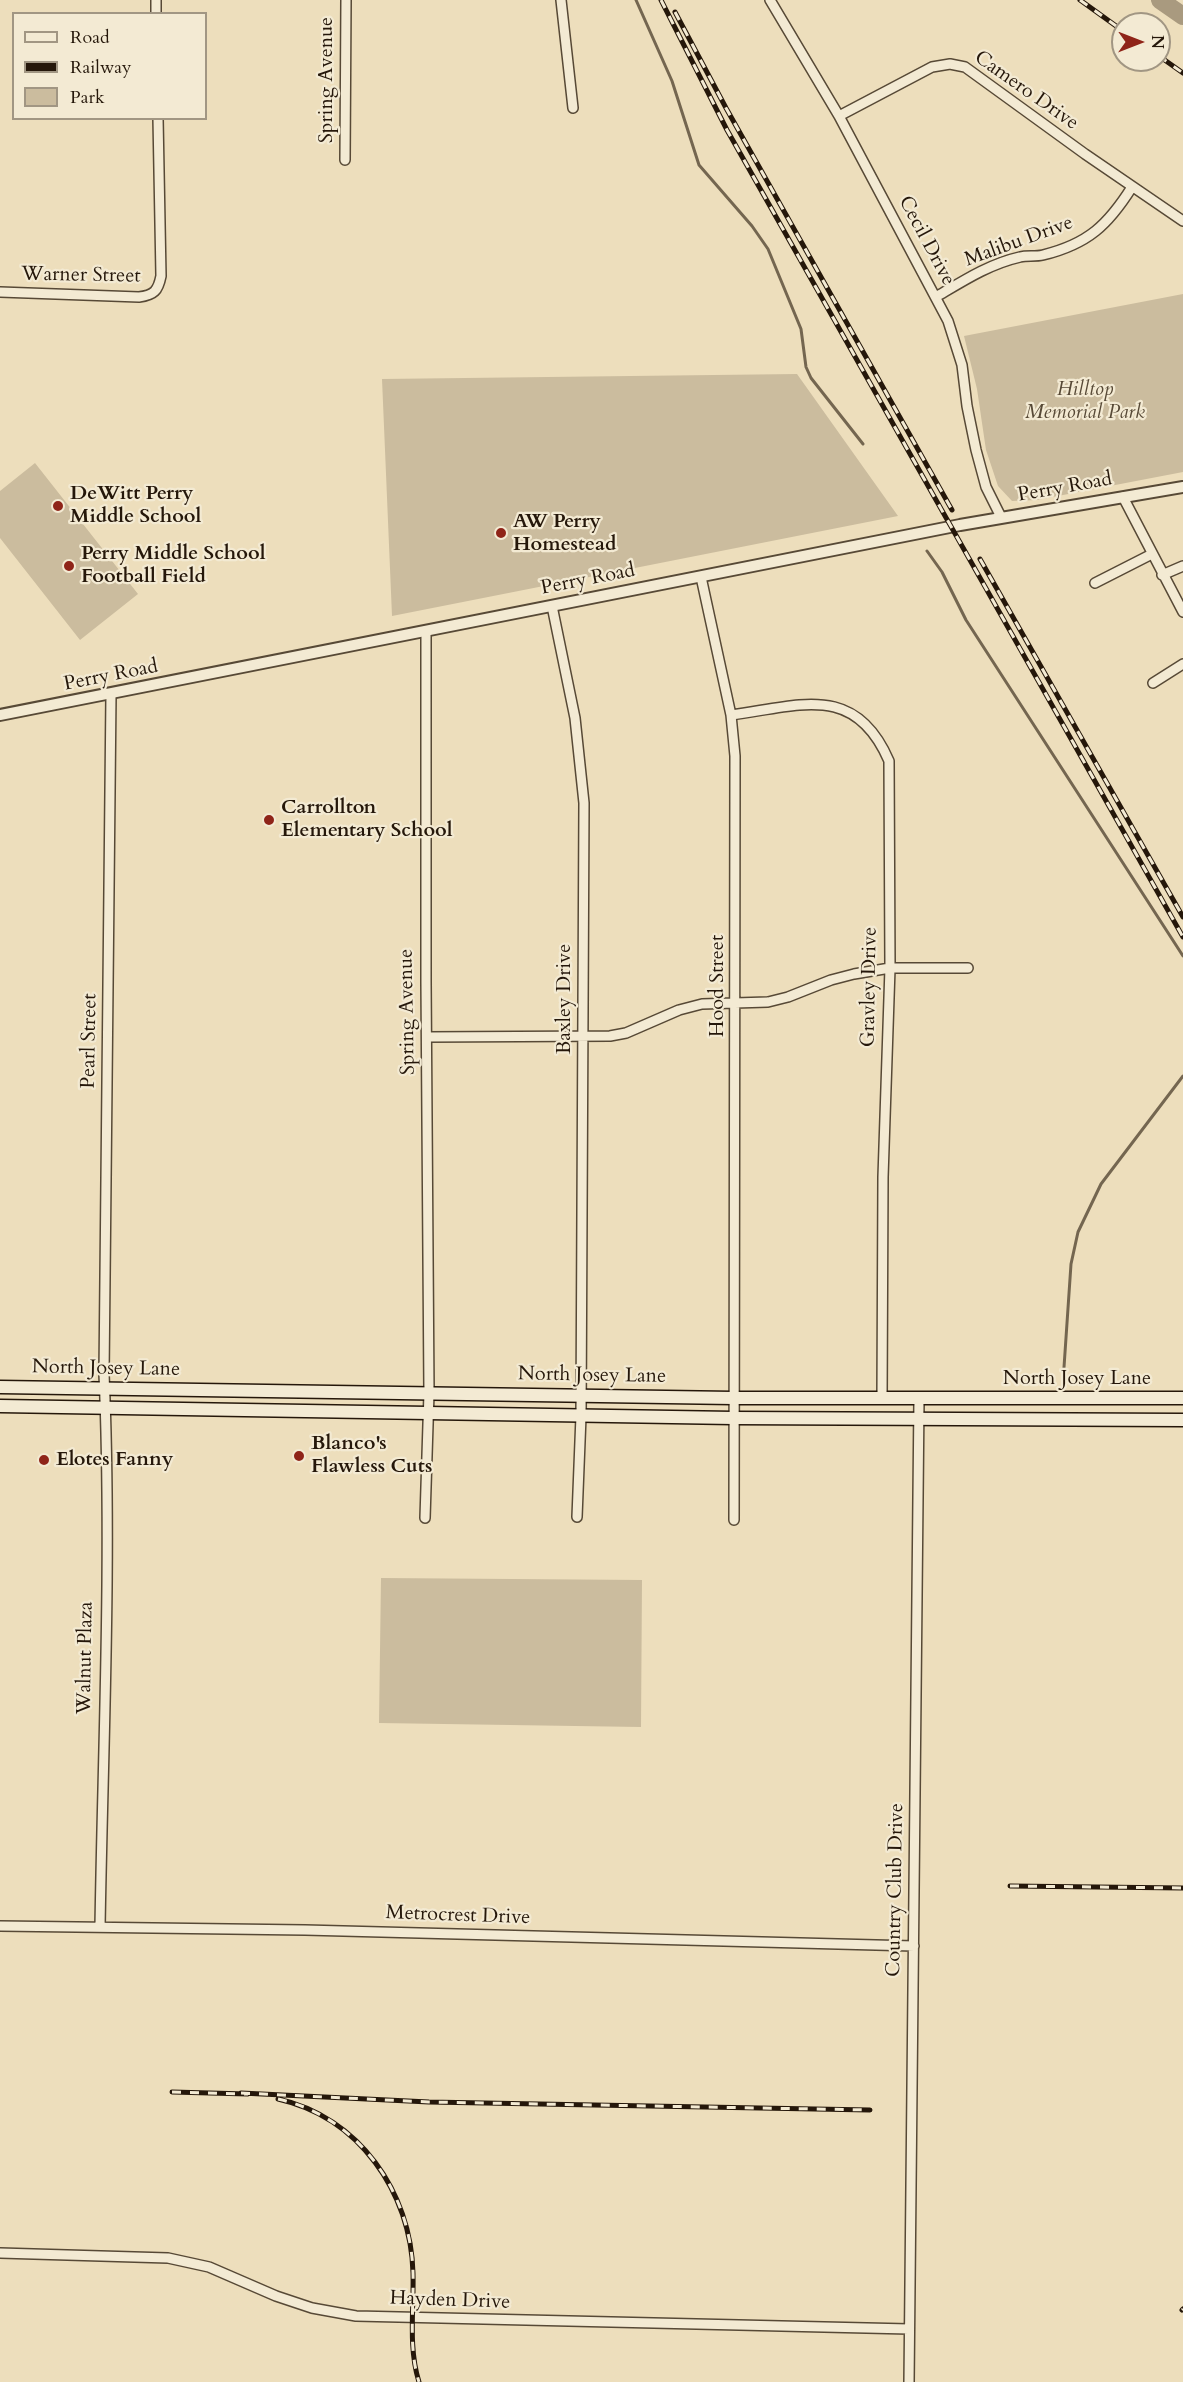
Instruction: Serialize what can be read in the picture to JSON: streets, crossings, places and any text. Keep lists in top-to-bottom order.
{
  "streets": {
    "main road": ["North Josey Lane"],
    "street": [
      "Spring Avenue",
      "Camero Drive",
      "Cecil Drive",
      "Malibu Drive",
      "Warner Street",
      "Perry Road",
      "Hood Street",
      "Gravley Drive",
      "Baxley Drive",
      "Pearl Street",
      "Walnut Plaza",
      "Country Club Drive",
      "Metrocrest Drive",
      "Hayden Drive"
    ]
  },
  "crossings": [
    ["Spring Avenue", "Perry Road"],
    ["Spring Avenue", "North Josey Lane"],
    ["Camero Drive", "Cecil Drive"],
    ["Camero Drive", "Malibu Drive"],
    ["Cecil Drive", "Malibu Drive"],
    ["Cecil Drive", "Perry Road"],
    ["Perry Road", "Hood Street"],
    ["Perry Road", "Baxley Drive"],
    ["Perry Road", "Pearl Street"],
    ["Hood Street", "Gravley Drive"],
    ["Hood Street", "North Josey Lane"],
    ["Gravley Drive", "North Josey Lane"],
    ["Baxley Drive", "North Josey Lane"],
    ["Pearl Street", "North Josey Lane"],
    ["Pearl Street", "Walnut Plaza"],
    ["North Josey Lane", "Walnut Plaza"],
    ["North Josey Lane", "Country Club Drive"],
    ["Walnut Plaza", "Metrocrest Drive"],
    ["Country Club Drive", "Metrocrest Drive"],
    ["Country Club Drive", "Hayden Drive"]
  ],
  "parks": ["Hilltop Memorial Park"],
  "places": [
    "DeWitt Perry Middle School",
    "AW Perry Homestead",
    "Perry Middle School Football Field",
    "Carrollton Elementary School",
    "Blanco's Flawless Cuts",
    "Elotes Fanny"
  ],
  "legend": ["Road", "Railway", "Park"],
  "north": "right"
}
